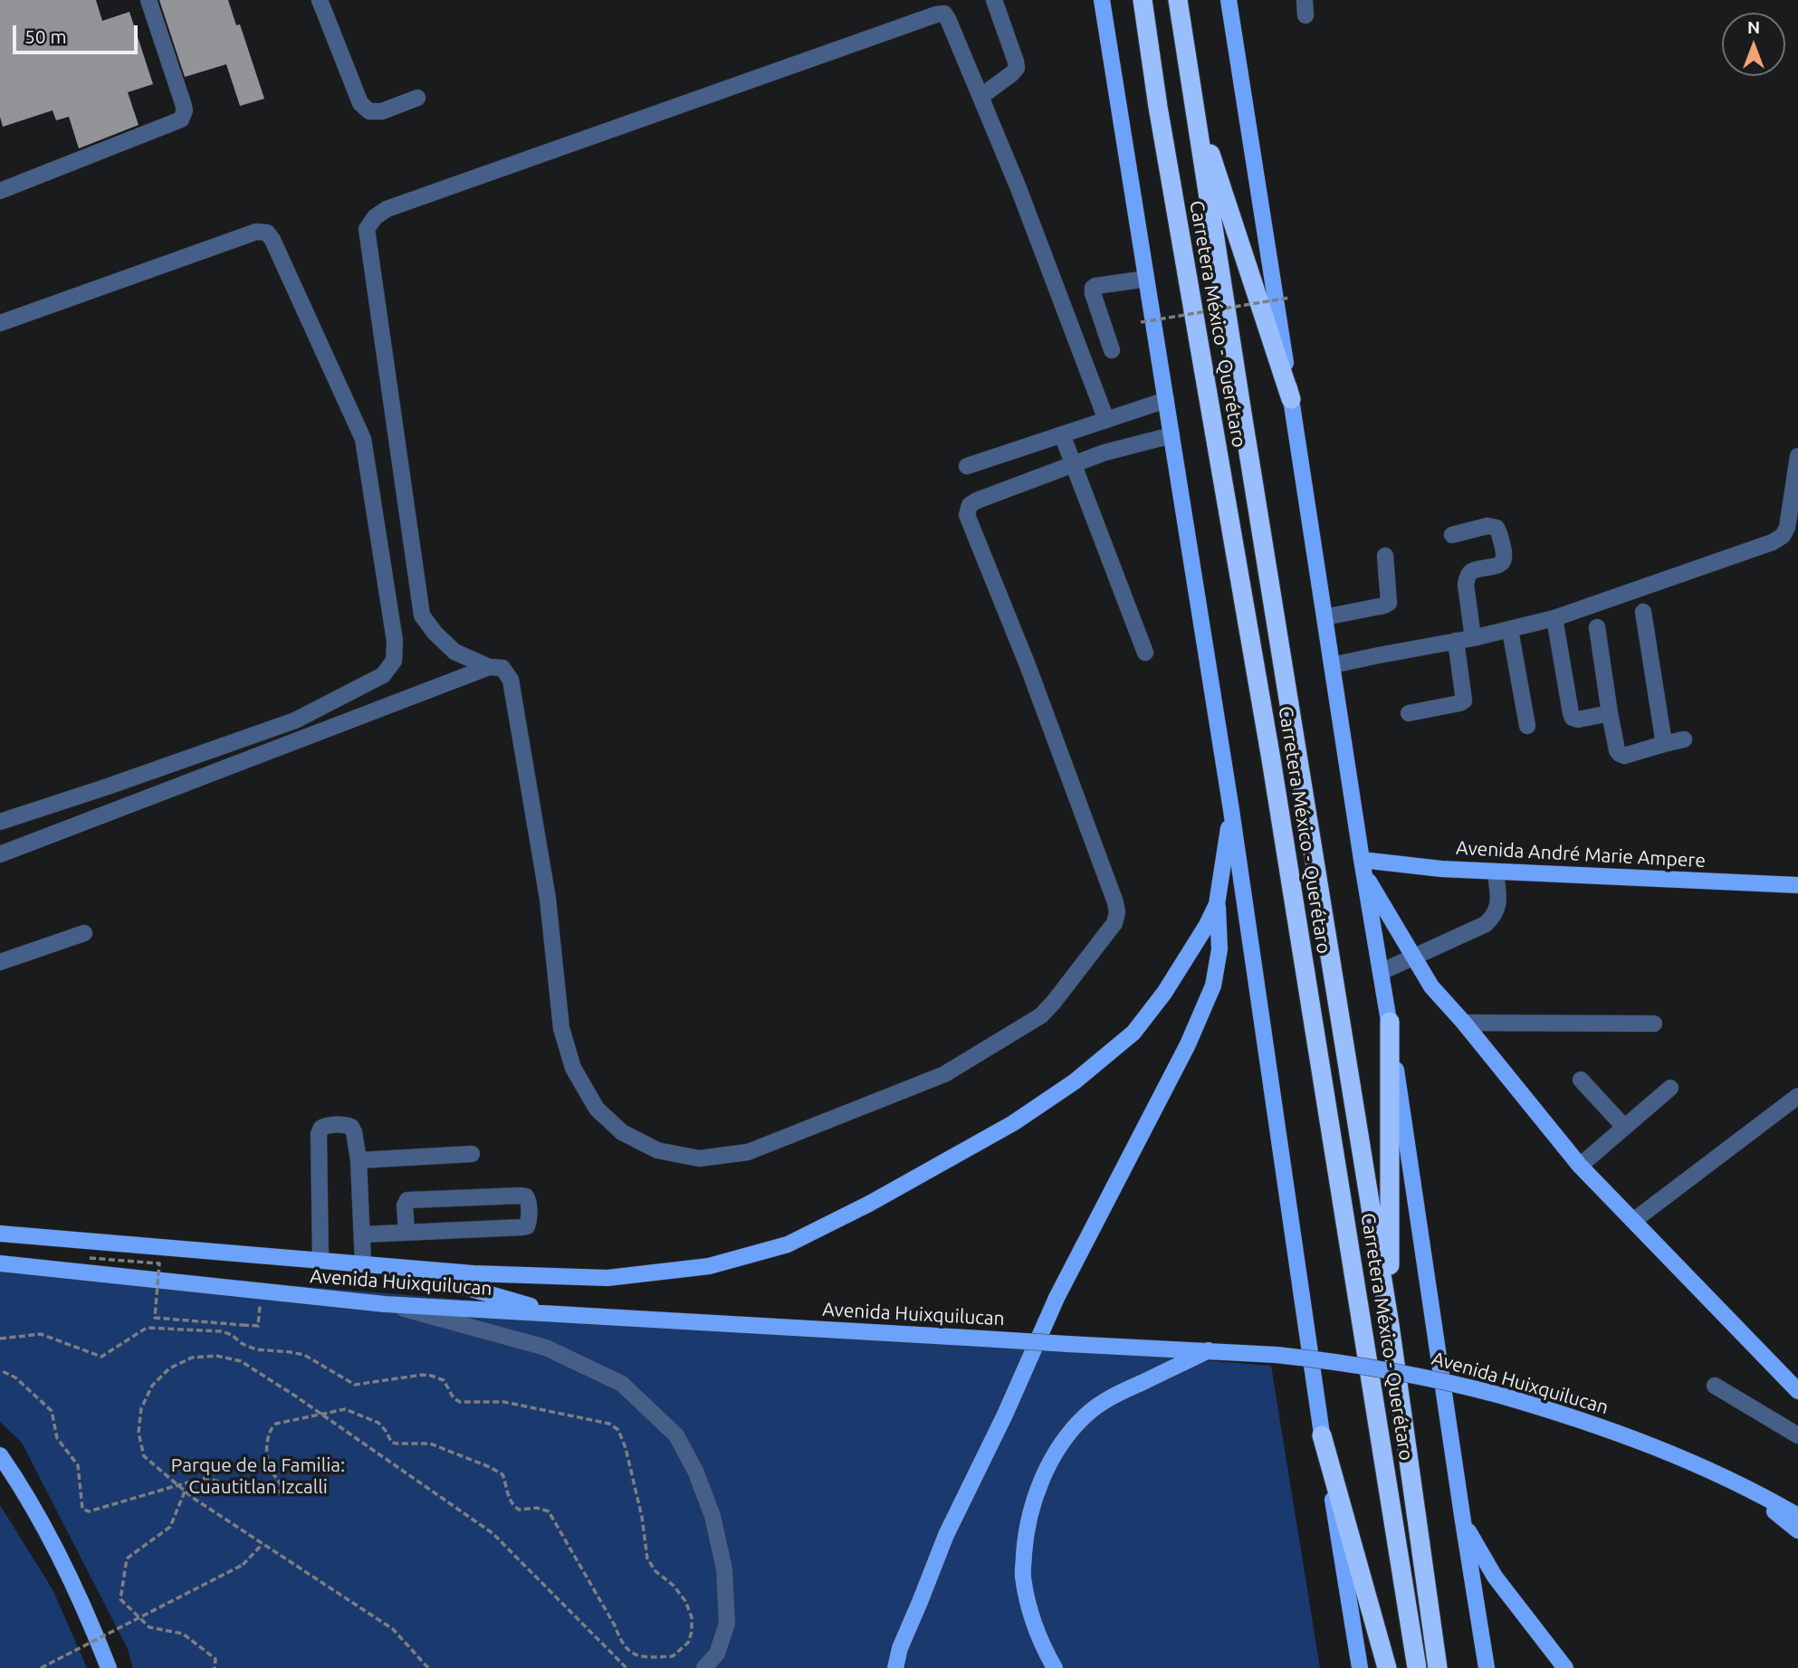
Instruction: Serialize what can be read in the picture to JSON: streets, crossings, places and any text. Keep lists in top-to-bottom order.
{
  "streets": {
    "highway": ["Carretera México - Querétaro"],
    "main road": ["Avenida André Marie Ampere", "Avenida Huixquilucan"]
  },
  "parks": ["Parque de la Familia: Cuautitlan Izcalli"],
  "scale_bar": "50 m",
  "north": "top"
}
